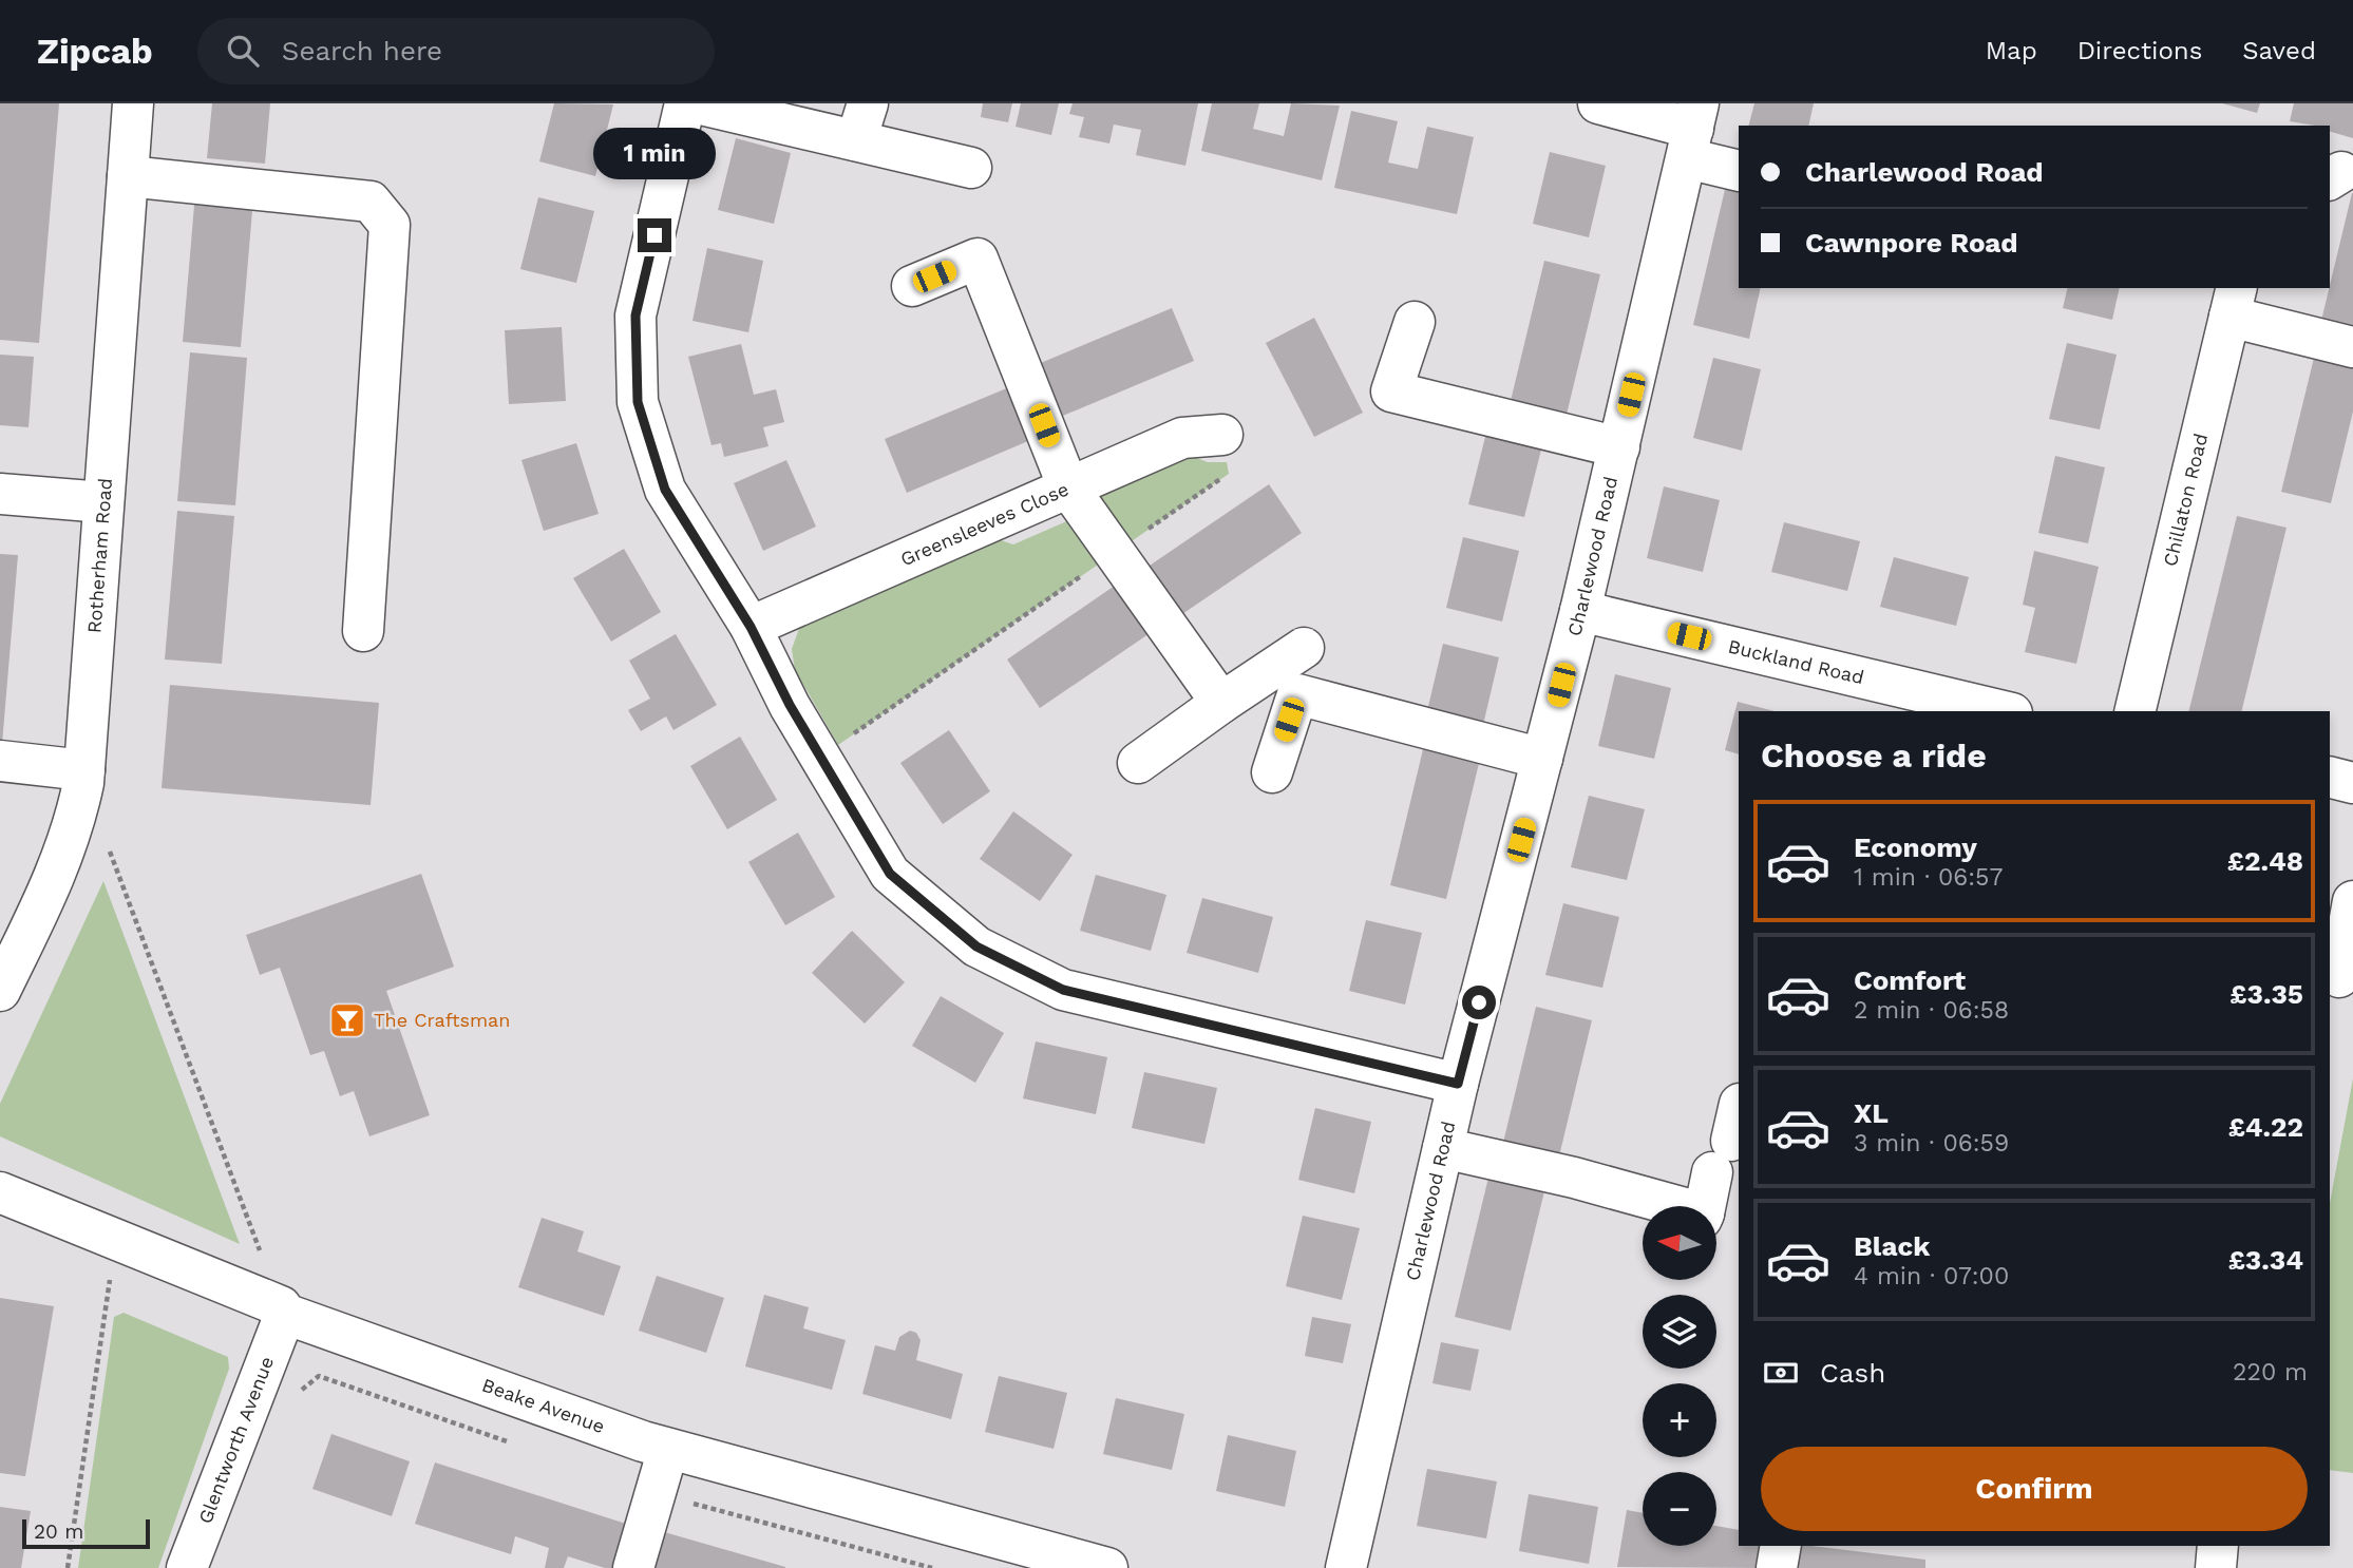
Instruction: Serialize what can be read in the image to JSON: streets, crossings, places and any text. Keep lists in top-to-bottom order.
{
  "streets": {
    "street": [
      "Chillaton Road",
      "Greensleeves Close",
      "Rotherham Road",
      "Charlewood Road",
      "Buckland Road",
      "Beake Avenue",
      "Glentworth Avenue"
    ]
  },
  "crossings": [
    ["Charlewood Road", "Buckland Road"],
    ["Beake Avenue", "Glentworth Avenue"]
  ],
  "places": {
    "bar": ["The Craftsman"]
  },
  "scale_bar": "20 m",
  "north": "left",
  "page": {
    "header": "Zipcab",
    "search": "Search here",
    "nav": ["Map", "Directions", "Saved"],
    "banner": ["Charlewood Road", "Cawnpore Road"],
    "bubble": "1 min",
    "heading": "Choose a ride",
    "list": [
      {
        "name": "Economy",
        "note": "1 min · 06:57",
        "value": "£2.48"
      },
      {
        "name": "Comfort",
        "note": "2 min · 06:58",
        "value": "£3.35"
      },
      {
        "name": "XL",
        "note": "3 min · 06:59",
        "value": "£4.22"
      },
      {
        "name": "Black",
        "note": "4 min · 07:00",
        "value": "£3.34"
      }
    ],
    "map_buttons": ["+", "−"],
    "pay": ["Cash", "220 m"],
    "buttons": "Confirm",
    "scale": "20 m"
  }
}
